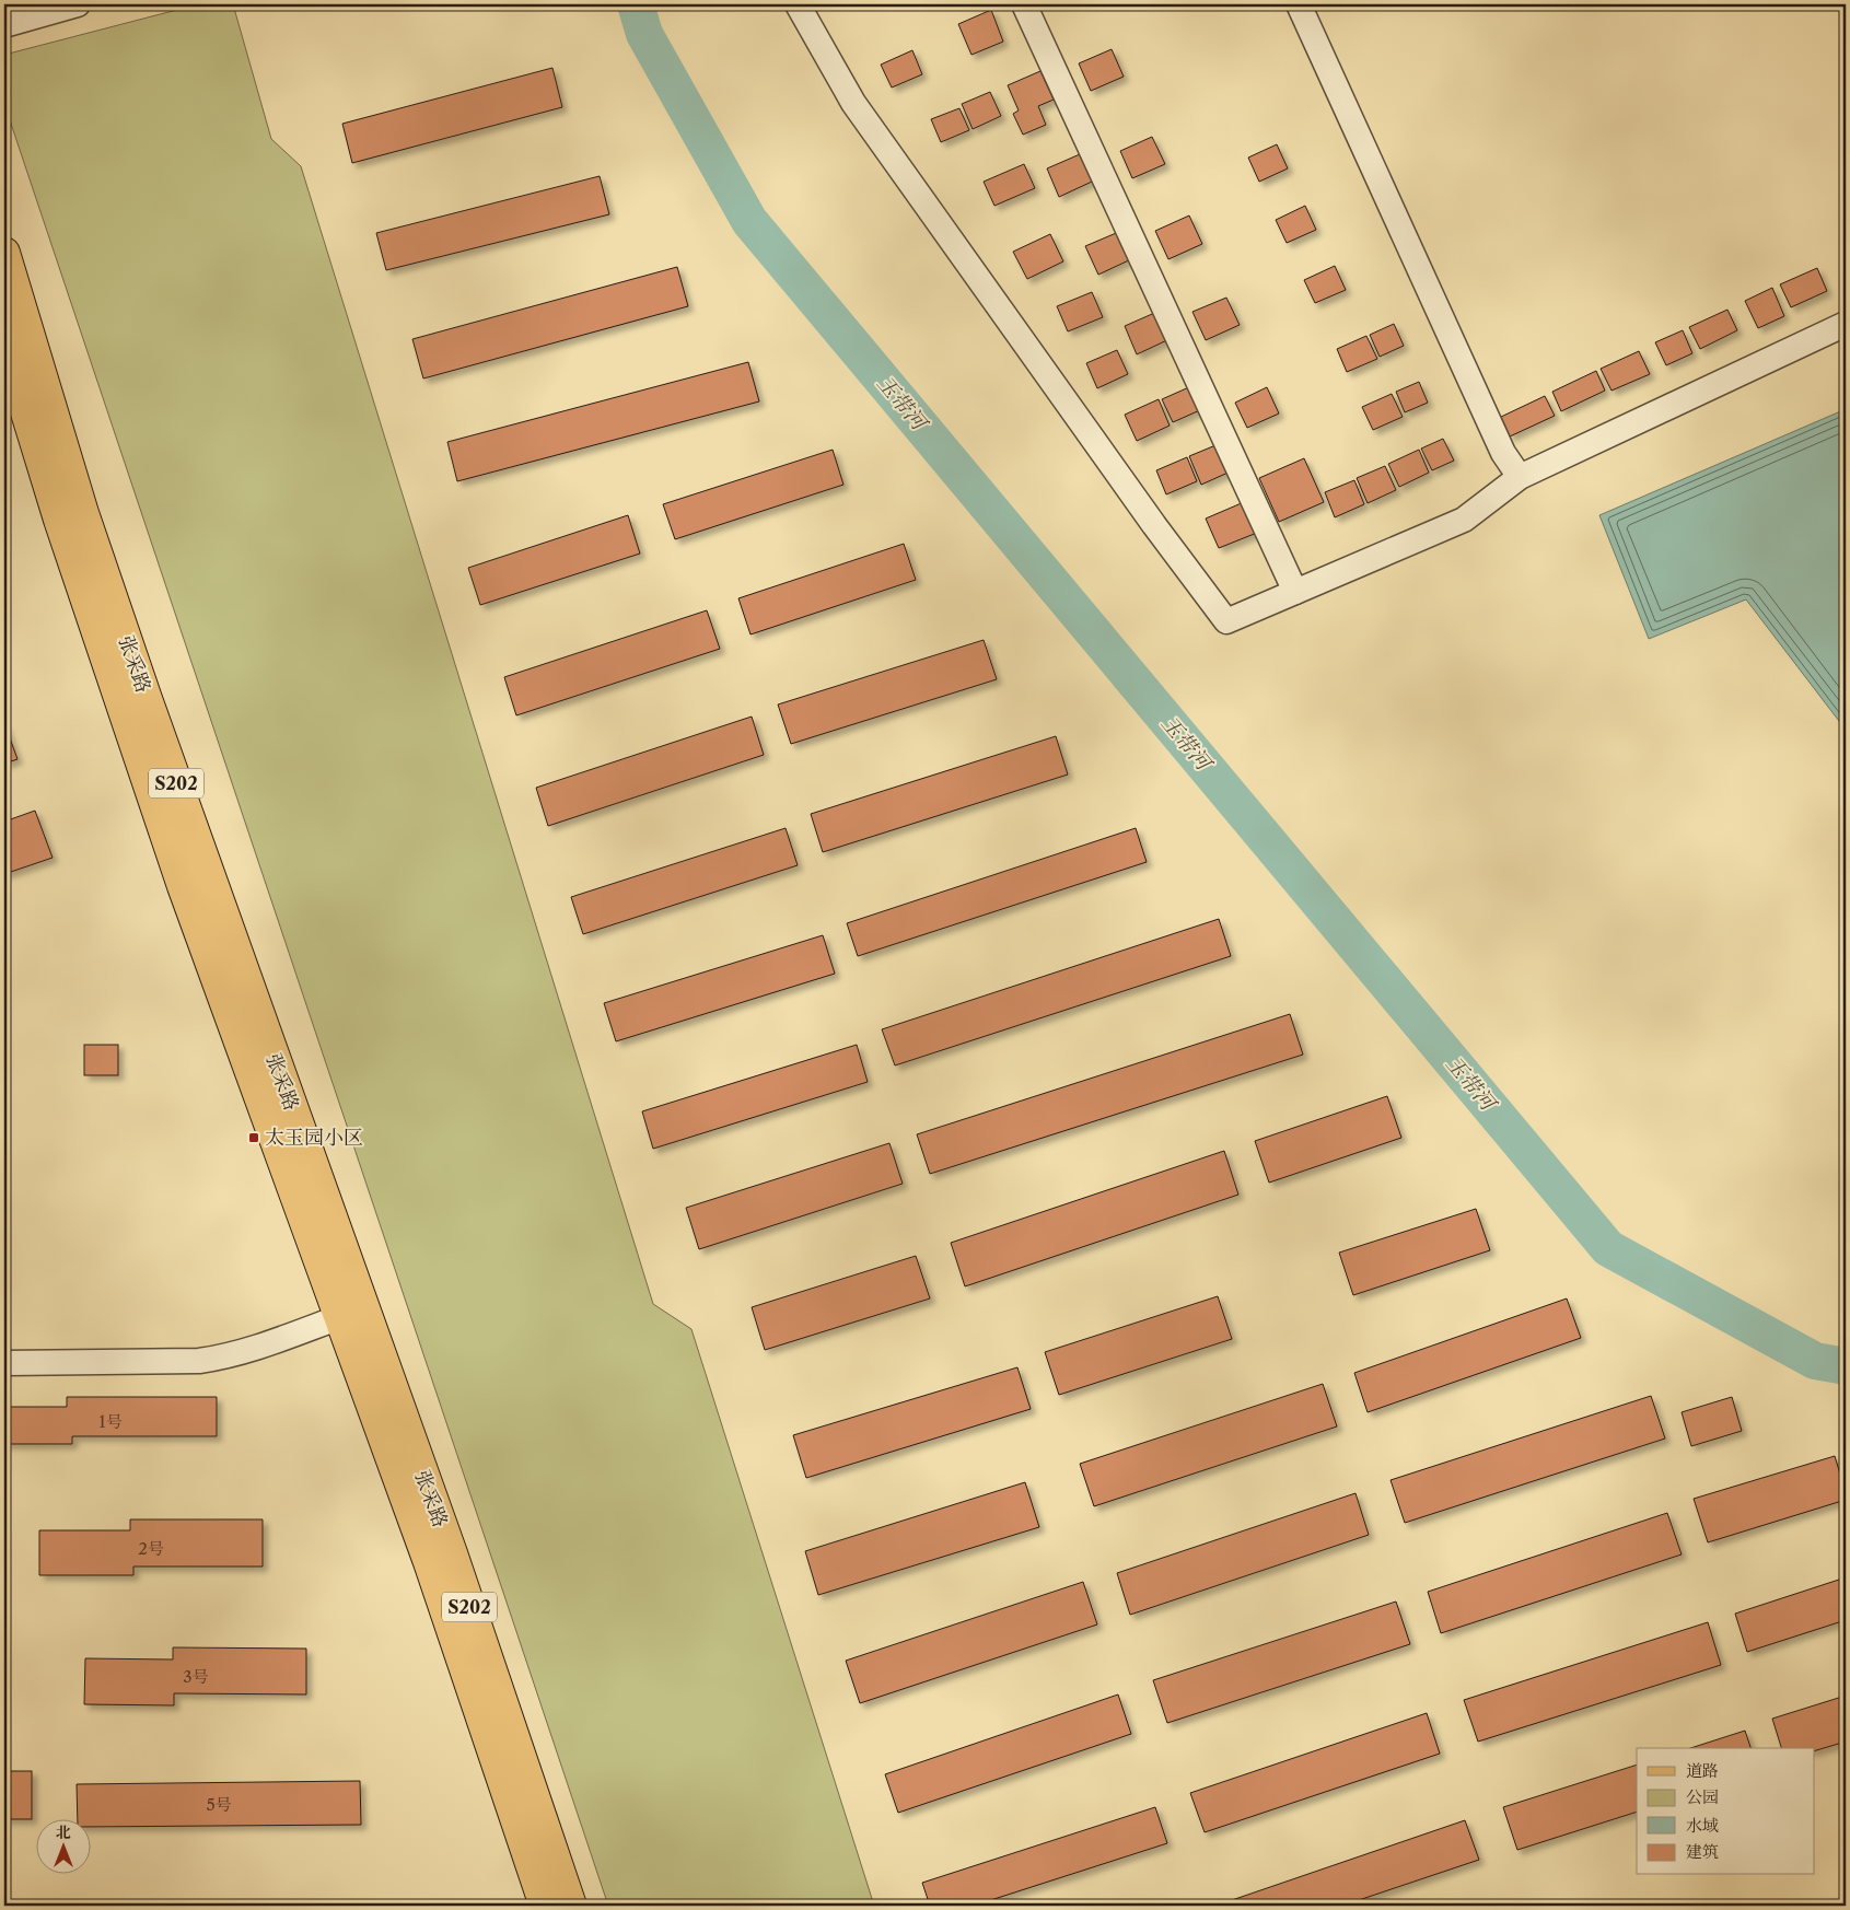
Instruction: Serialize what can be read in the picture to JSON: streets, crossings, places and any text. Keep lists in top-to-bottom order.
{
  "streets": {
    "main road": ["张采路", "S202"]
  },
  "water": ["玉带河"],
  "places": {
    "transit": ["太玉园小区"]
  },
  "house_numbers": [
    "1号",
    "2号",
    "3号",
    "5号"
  ],
  "legend": [
    "道路",
    "公园",
    "水域",
    "建筑"
  ],
  "north": "top"
}
